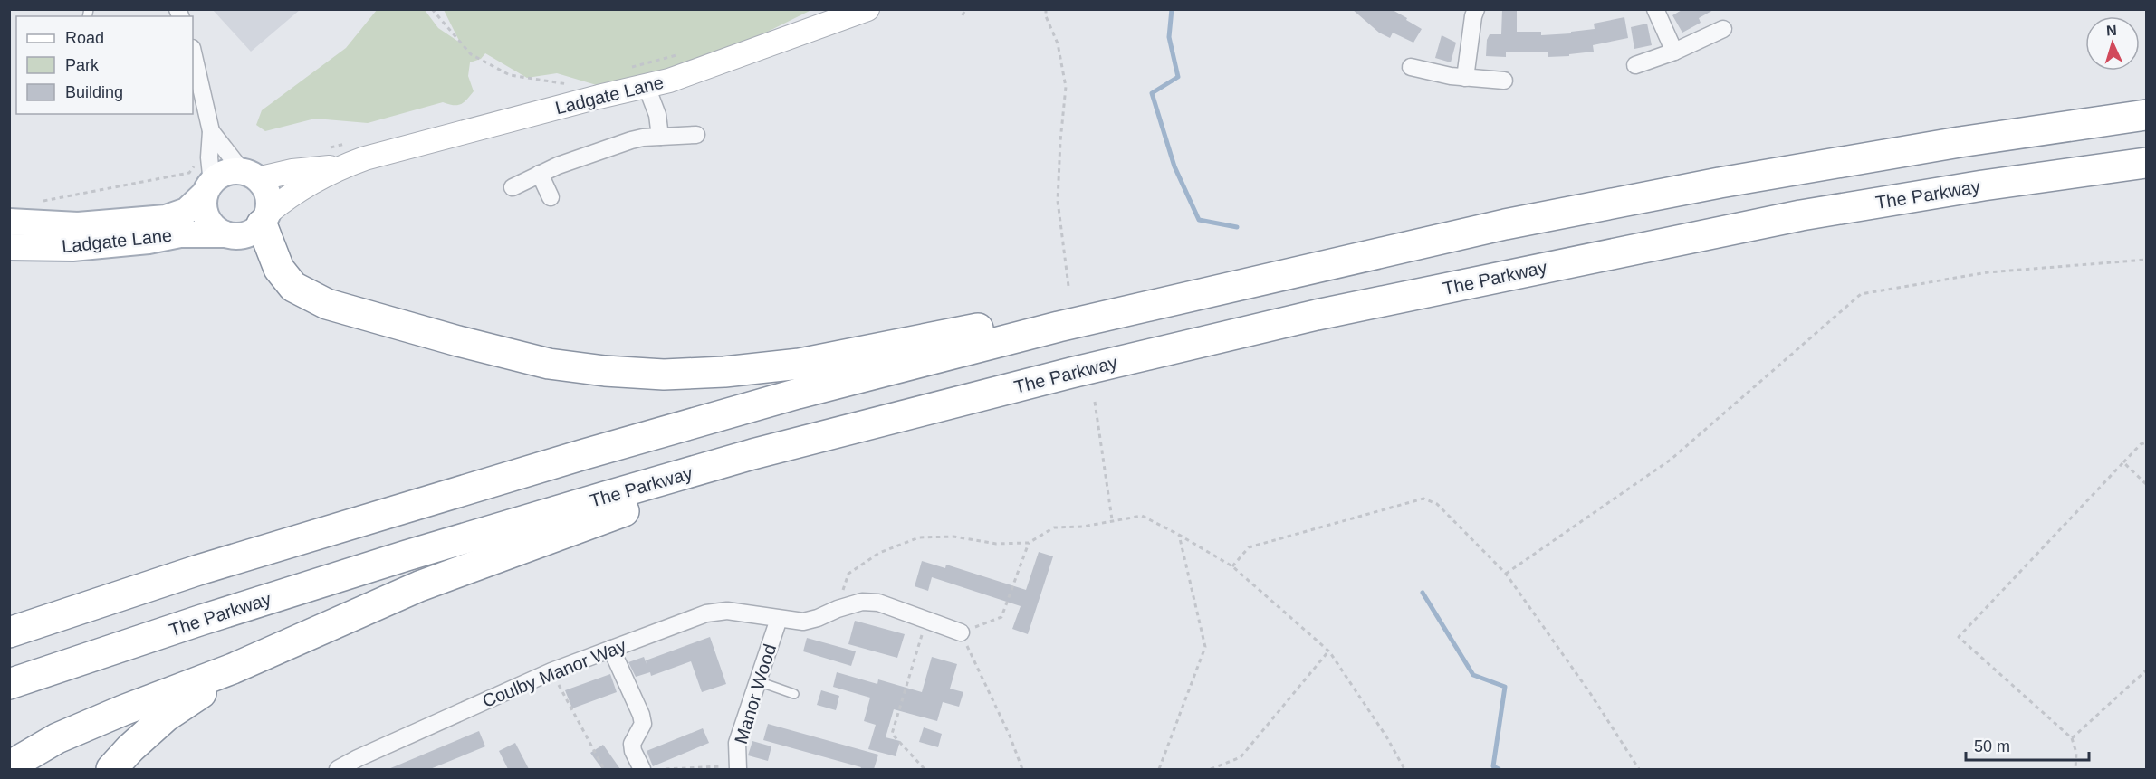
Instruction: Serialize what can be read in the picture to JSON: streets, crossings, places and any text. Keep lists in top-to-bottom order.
{
  "streets": {
    "highway": ["The Parkway"],
    "main road": ["Ladgate Lane"],
    "street": ["Coulby Manor Way", "Manor Wood"]
  },
  "crossings": [
    ["Coulby Manor Way", "Manor Wood"]
  ],
  "legend": ["Road", "Park", "Building"],
  "scale_bar": "50 m",
  "north": "top"
}
